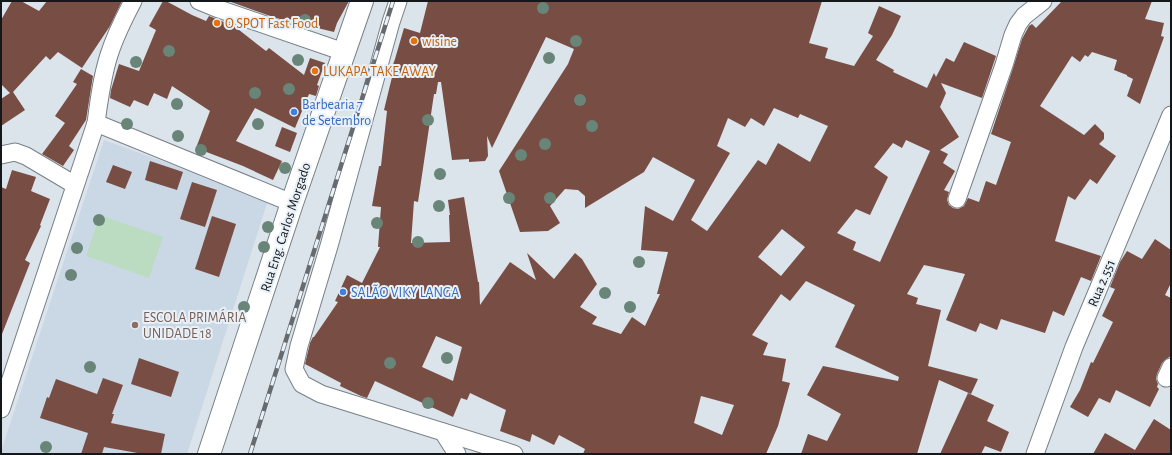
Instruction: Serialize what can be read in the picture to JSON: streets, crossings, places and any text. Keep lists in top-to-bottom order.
{
  "streets": {
    "street": ["Rua Eng. Carlos Morgado", "Rua 2.551"]
  },
  "places": [
    "O SPOT Fast Food",
    "wisine",
    "LUKAPA TAKE AWAY",
    "Barbearia 7 de Setembro",
    "SALÃO VIKY LANGA",
    "ESCOLA PRIMÁRIA UNIDADE 18"
  ]
}
